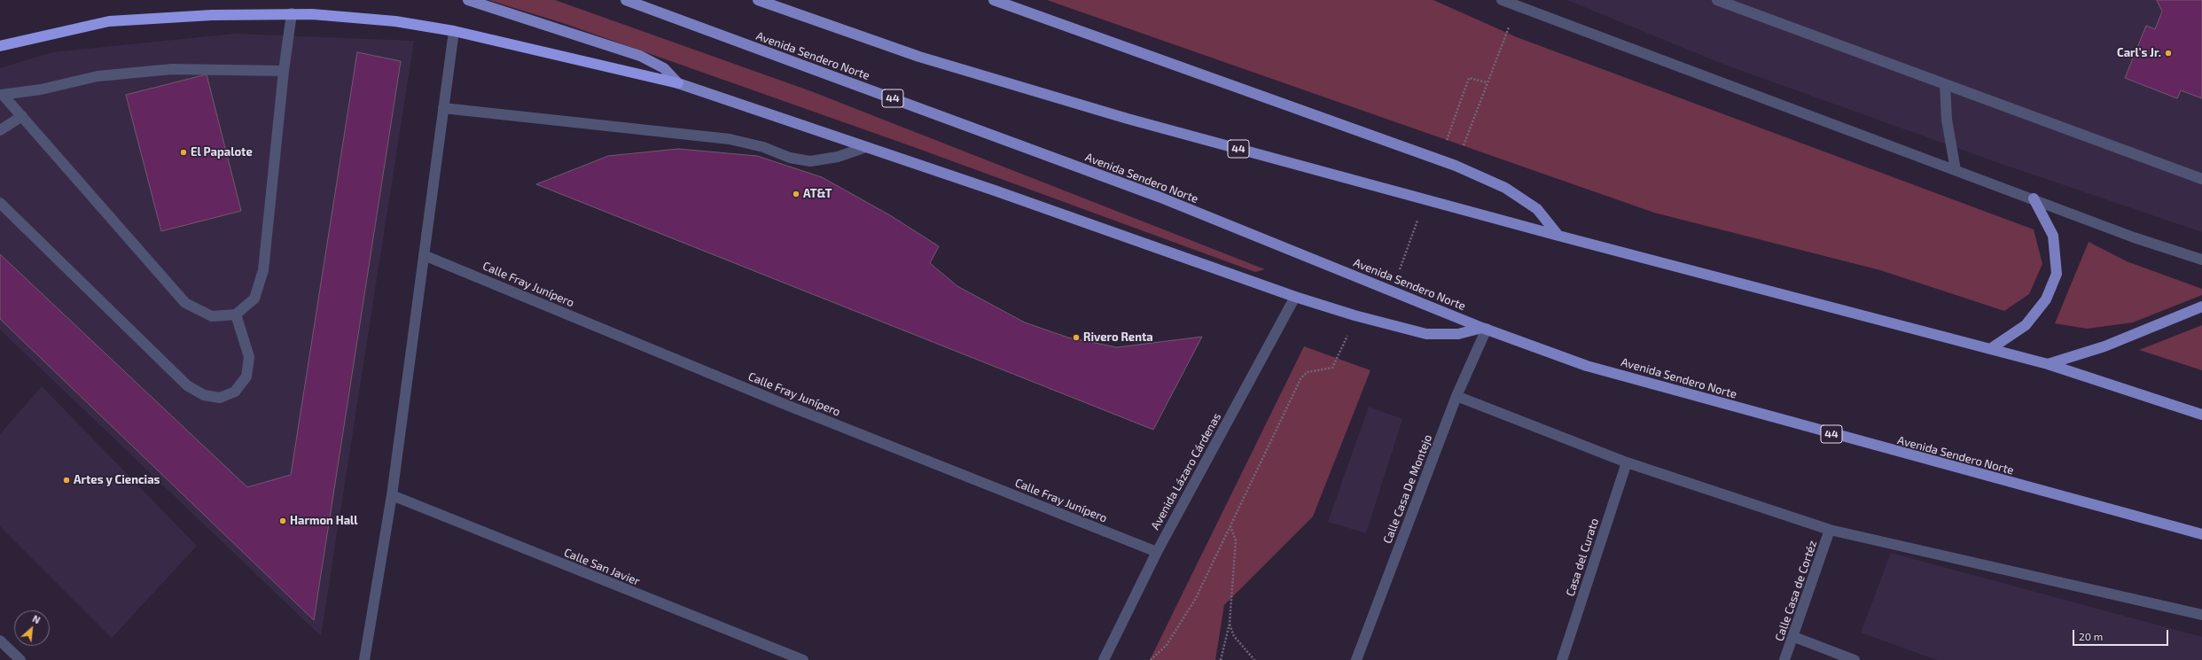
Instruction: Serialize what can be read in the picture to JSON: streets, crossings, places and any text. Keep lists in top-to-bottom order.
{
  "streets": {
    "main road": ["Avenida Sendero Norte", "44"],
    "street": [
      "Calle Fray Junípero",
      "Avenida Lázaro Cárdenas",
      "Calle Casa De Montejo",
      "Casa del Curato",
      "Calle San Javier",
      "Calle Casa de Cortéz"
    ]
  },
  "crossings": [
    ["Avenida Sendero Norte", "Calle Casa De Montejo"],
    ["Calle Fray Junípero", "Avenida Lázaro Cárdenas"]
  ],
  "places": [
    "Carl's Jr.",
    "El Papalote",
    "AT&T",
    "Rivero Renta",
    "Artes y Ciencias",
    "Harmon Hall"
  ],
  "scale_bar": "20 m",
  "north": "top right"
}
